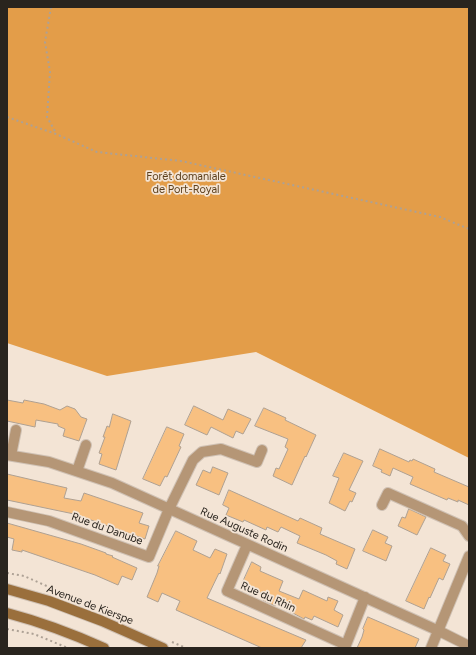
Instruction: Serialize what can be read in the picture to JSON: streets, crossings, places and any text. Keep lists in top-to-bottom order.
{
  "streets": {
    "main road": ["Avenue de Kierspe"],
    "street": ["Rue du Danube", "Rue Auguste Rodin", "Rue du Rhin"]
  },
  "crossings": [
    ["Rue du Danube", "Rue Auguste Rodin"],
    ["Rue Auguste Rodin", "Rue du Rhin"]
  ],
  "parks": ["Forêt domaniale de Port-Royal"]
}
